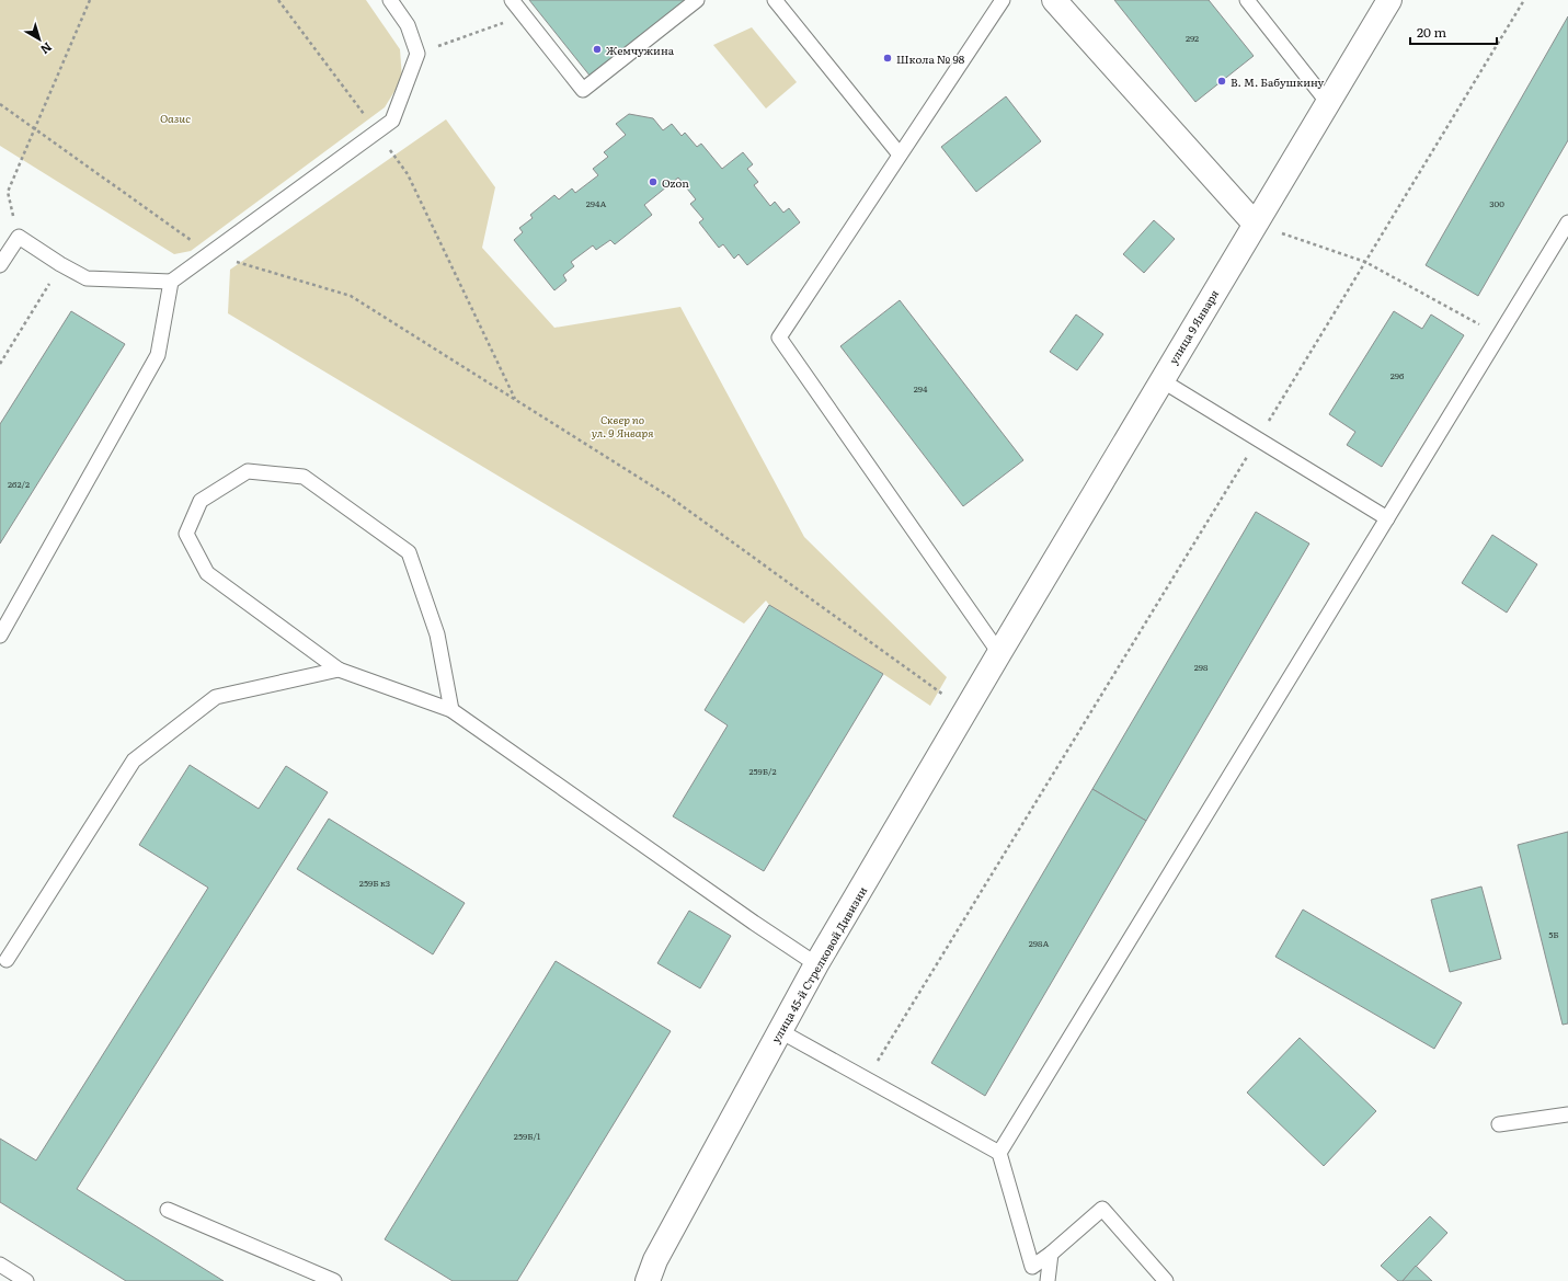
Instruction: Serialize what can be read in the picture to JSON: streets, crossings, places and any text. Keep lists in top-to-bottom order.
{
  "streets": {
    "street": ["улица 9 Января", "улица 45-й Стрелковой Дивизии"]
  },
  "crossings": [
    ["улица 9 Января", "улица 45-й Стрелковой Дивизии"]
  ],
  "parks": ["Оазис", "Сквер по ул. 9 Января"],
  "places": [
    "Жемчужина",
    "Школа № 98",
    "В. М. Бабушкину",
    "Ozon"
  ],
  "house_numbers": [
    "292",
    "294А",
    "300",
    "296",
    "294",
    "262/2",
    "298",
    "259Б/2",
    "259Б к3",
    "5Б",
    "298А",
    "259Б/1"
  ],
  "scale_bar": "20 m",
  "north": "bottom right"
}
